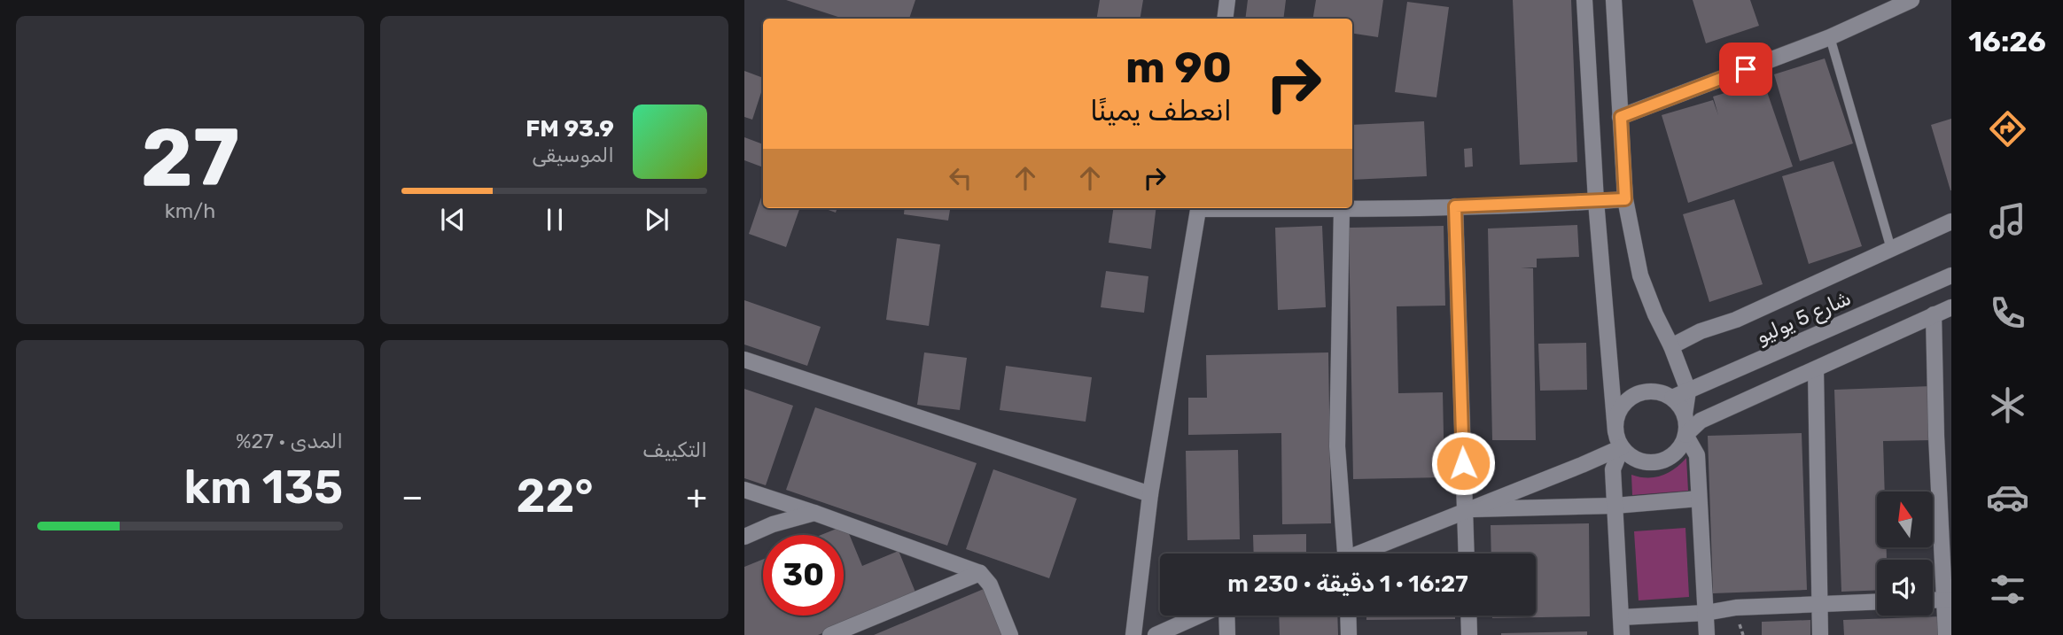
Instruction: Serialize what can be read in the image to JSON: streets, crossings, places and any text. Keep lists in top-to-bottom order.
{
  "streets": {
    "street": ["شارع 5 يوليو"]
  },
  "north": "top",
  "page": {
    "tabs": "16:26",
    "tile": [
      ["27", "km/h"],
      "التكييف",
      ["المدى · 27%", "135 km"]
    ],
    "turn": ["90 m", "انعطف يمينًا"],
    "song": ["93.9 FM", "الموسيقى"],
    "heat": ["−", "22°", "+"],
    "limit": "30",
    "trip": "16:27 · 1 دقيقة · 230 m"
  }
}
